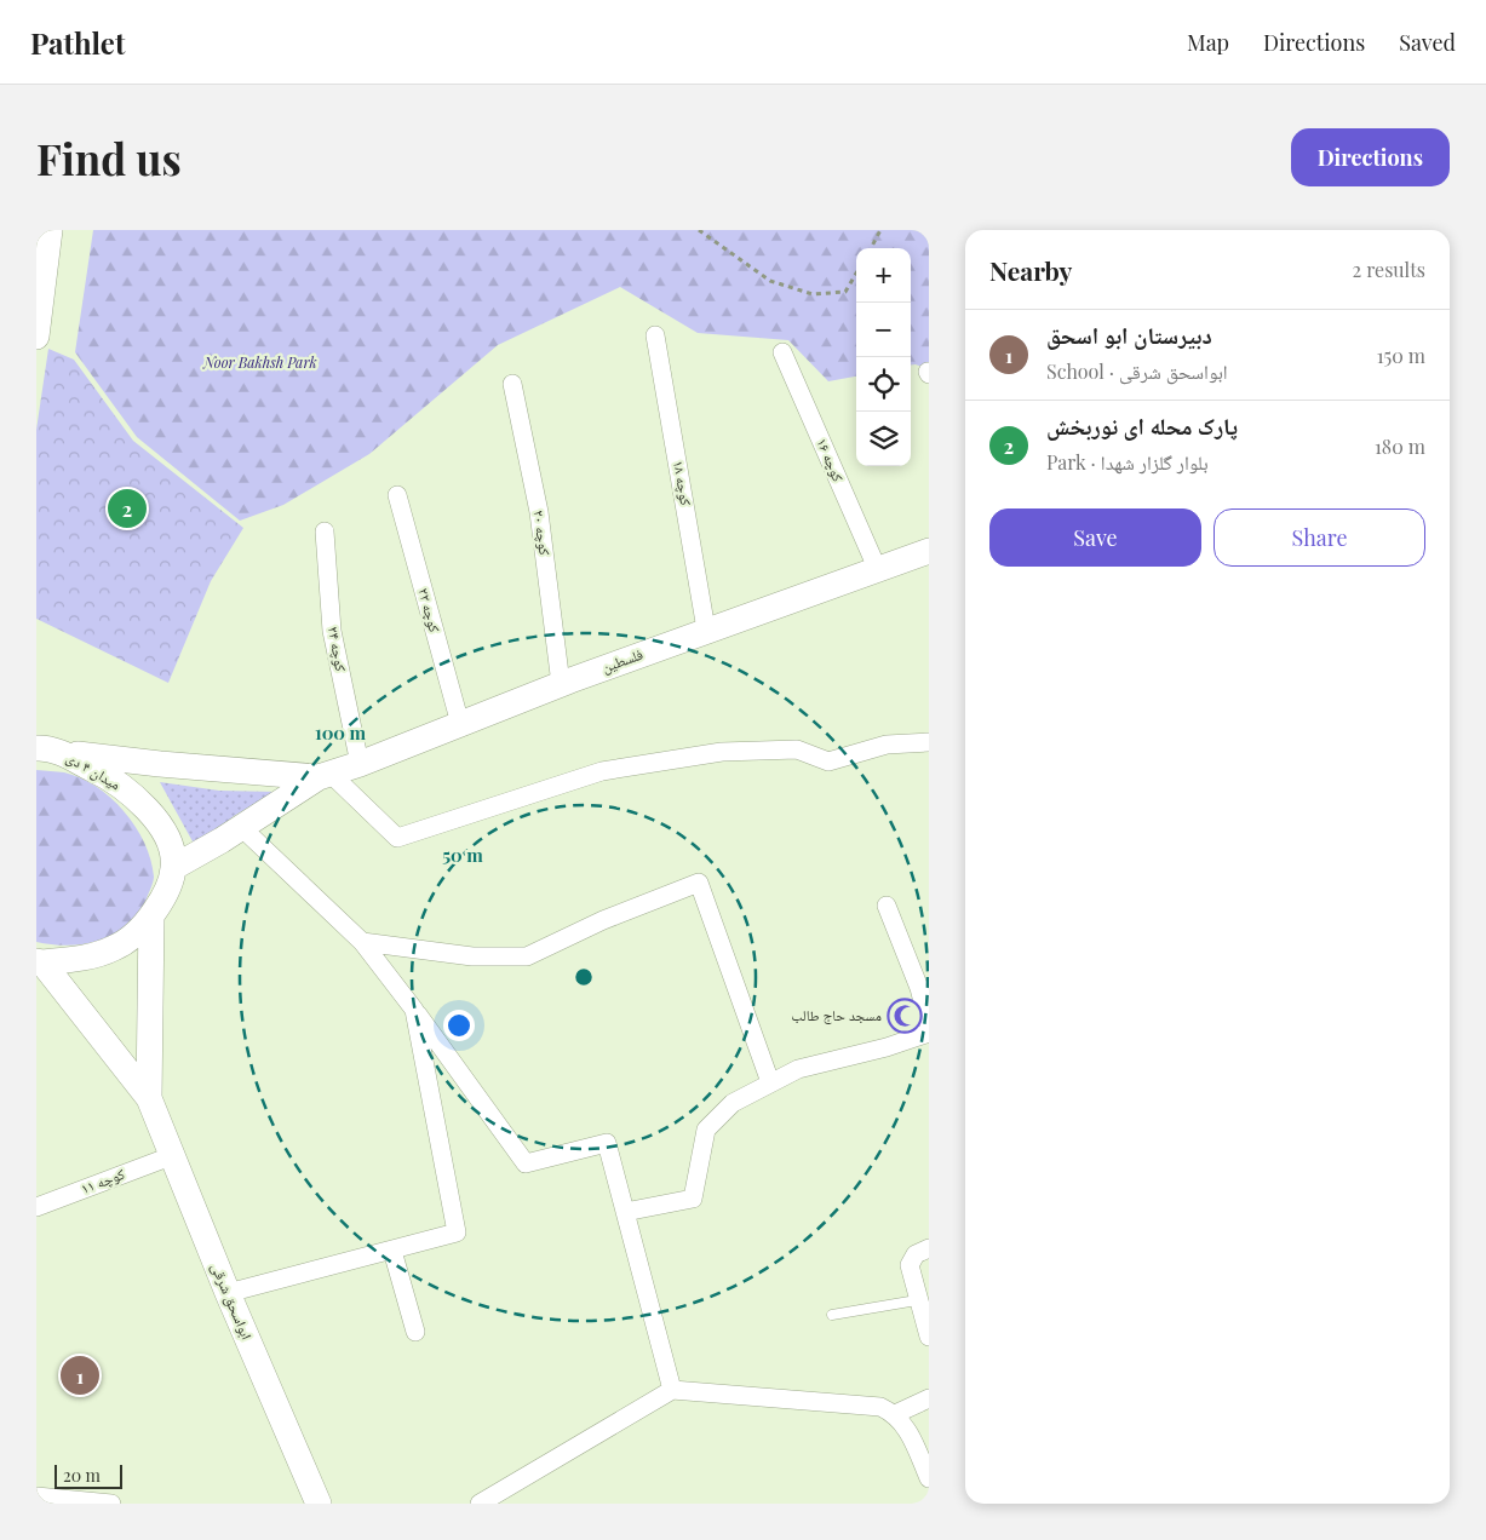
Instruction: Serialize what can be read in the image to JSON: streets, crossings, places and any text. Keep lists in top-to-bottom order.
{
  "streets": {
    "main road": ["فلسطین", "میدان ۴ دی", "ابواسحق شرقی"],
    "street": [
      "کوچه ۱۶",
      "کوچه ۱۸",
      "کوچه ۲۰",
      "کوچه ۲۲",
      "کوچه ۲۴",
      "کوچه ۱۱"
    ]
  },
  "crossings": [
    ["کوچه ۱۶", "فلسطین"],
    ["کوچه ۱۸", "فلسطین"],
    ["کوچه ۲۰", "فلسطین"],
    ["کوچه ۲۲", "فلسطین"],
    ["کوچه ۲۴", "فلسطین"],
    ["کوچه ۱۱", "ابواسحق شرقی"]
  ],
  "parks": ["Noor Bakhsh Park"],
  "places": {
    "mosque": ["مسجد حاج طالب"]
  },
  "scale_bar": "20 m",
  "page": {
    "header": "Pathlet",
    "nav": ["Map", "Directions", "Saved"],
    "buttons": [
      "Directions",
      ["Save", "Share"]
    ],
    "title": "Find us",
    "heading": ["Nearby", "2 results"],
    "map_buttons": ["+", "−"],
    "list": [
      {
        "mark": "1",
        "name": "دبیرستان ابو اسحق",
        "note": "School · ابواسحق شرقی",
        "value": "150 m"
      },
      {
        "mark": "2",
        "name": "پارک محله ای نوربخش",
        "note": "Park · بلوار گلزار شهدا",
        "value": "180 m"
      }
    ],
    "pins": ["2", "1"],
    "scale": "20 m"
  },
  "rings": ["100 m", "50 m"]
}
